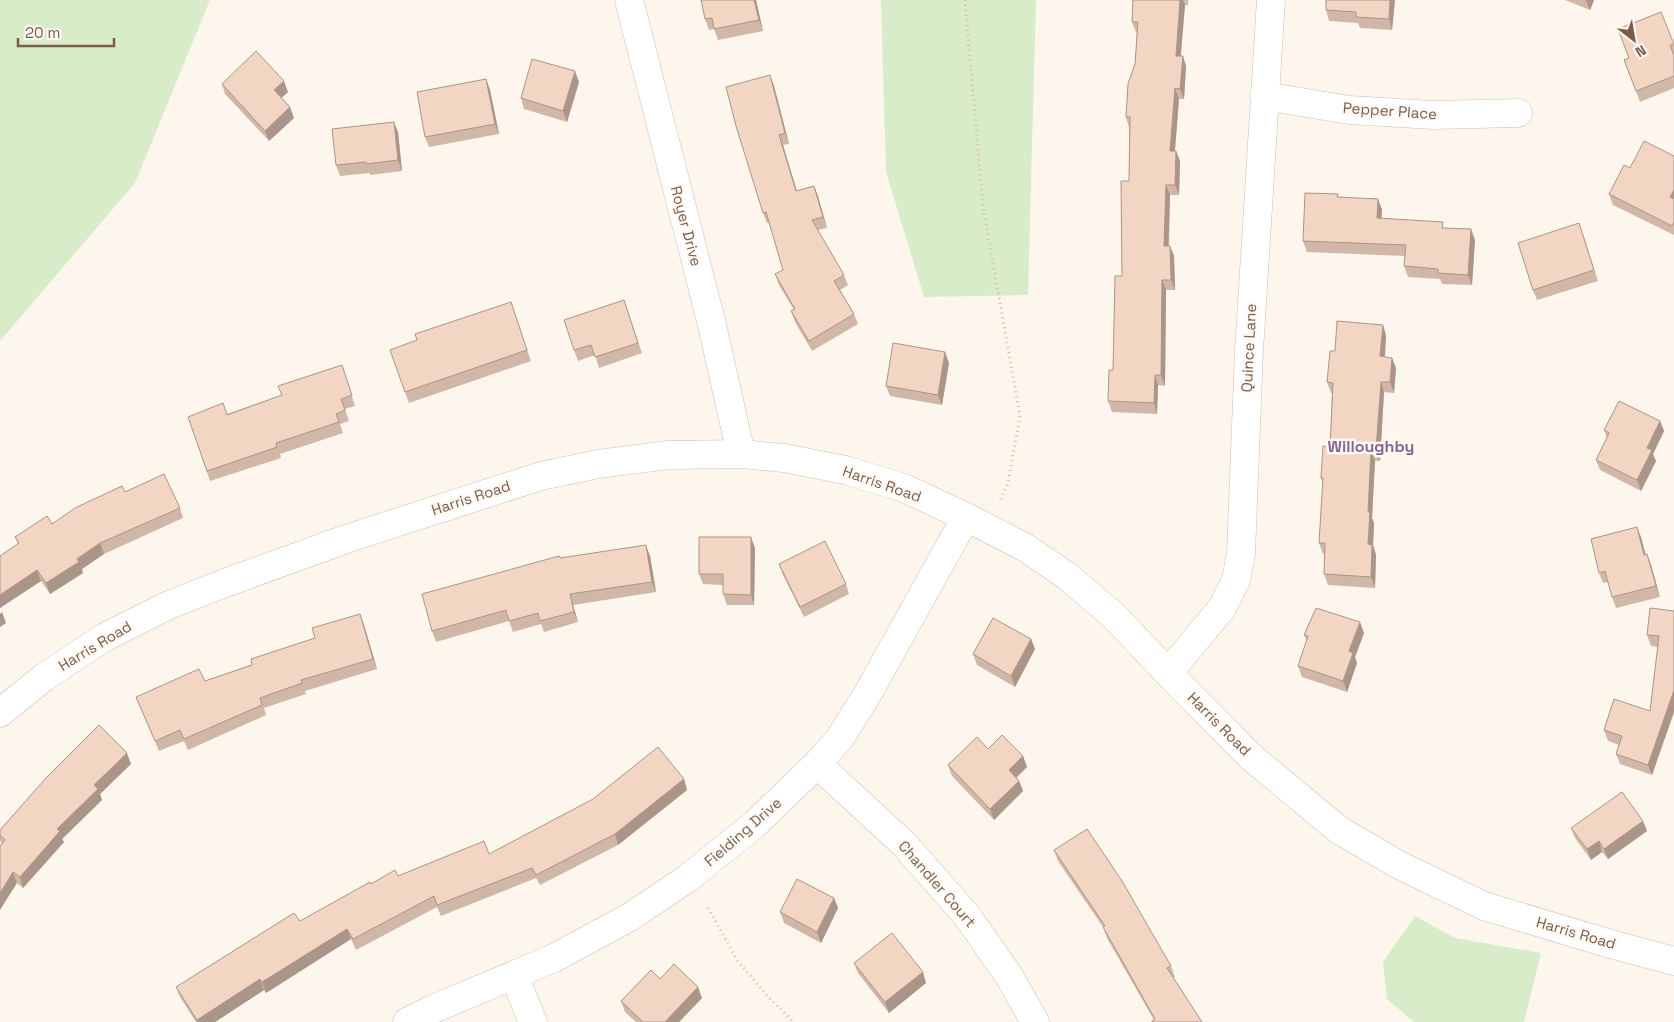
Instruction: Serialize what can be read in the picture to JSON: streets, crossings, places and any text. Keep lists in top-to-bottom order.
{
  "streets": {
    "street": [
      "Pepper Place",
      "Royer Drive",
      "Quince Lane",
      "Harris Road",
      "Fielding Drive",
      "Chandler Court"
    ]
  },
  "crossings": [
    ["Pepper Place", "Quince Lane"],
    ["Royer Drive", "Harris Road"],
    ["Quince Lane", "Harris Road"],
    ["Harris Road", "Fielding Drive"],
    ["Fielding Drive", "Chandler Court"]
  ],
  "districts": ["Willoughby"],
  "scale_bar": "20 m",
  "north": "bottom right"
}
